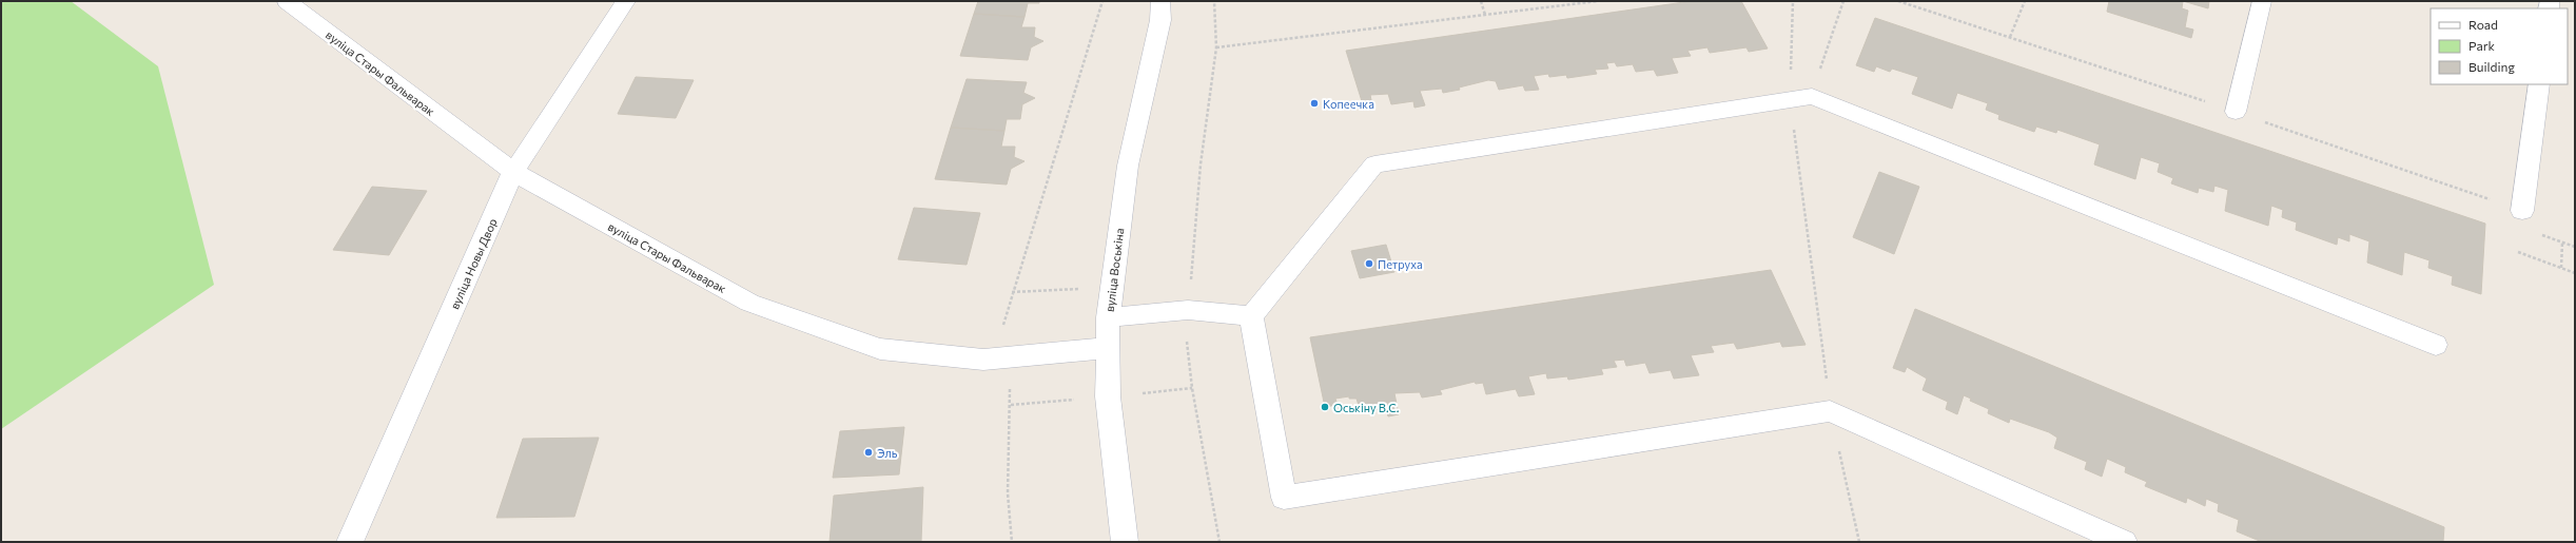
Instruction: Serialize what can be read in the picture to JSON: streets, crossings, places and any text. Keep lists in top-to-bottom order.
{
  "streets": {
    "street": ["вуліца Стары Фальварак", "вуліца Новы Двор", "вуліца Воськіна"]
  },
  "crossings": [
    ["вуліца Стары Фальварак", "вуліца Новы Двор"],
    ["вуліца Стары Фальварак", "вуліца Воськіна"]
  ],
  "places": [
    "Копеечка",
    "Петруха",
    "Оськіну В.С.",
    "Эль"
  ],
  "legend": ["Road", "Park", "Building"]
}
